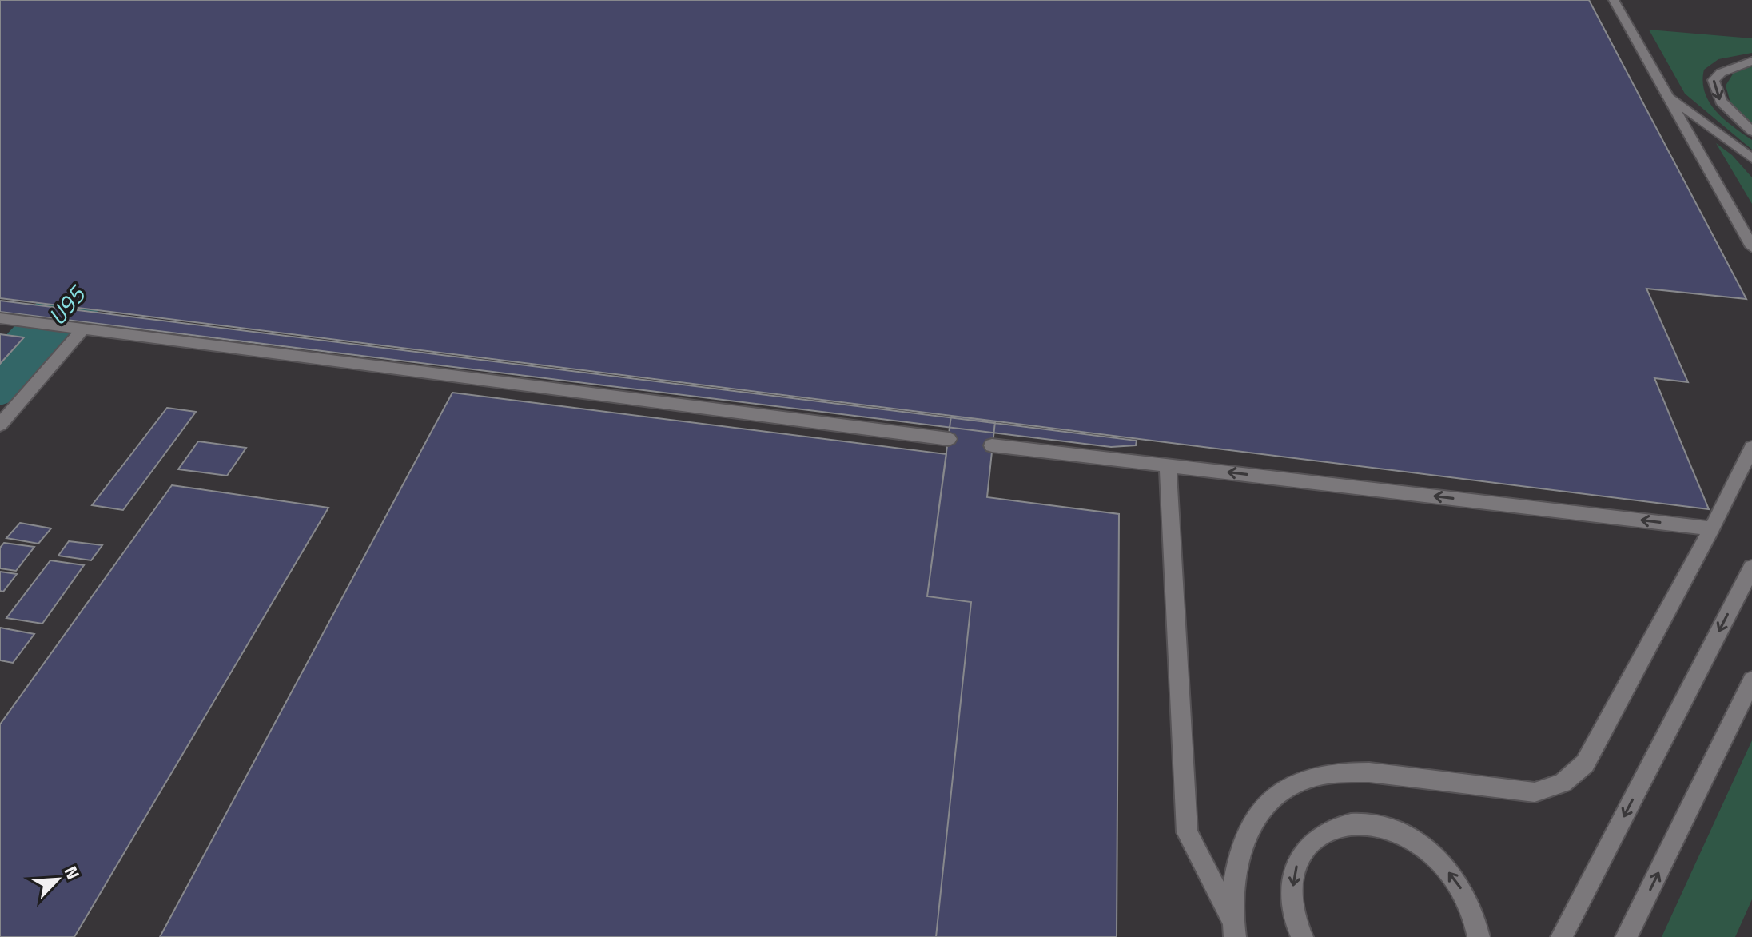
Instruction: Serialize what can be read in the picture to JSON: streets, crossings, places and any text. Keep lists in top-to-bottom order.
{
  "water": ["U95"],
  "north": "top right"
}
